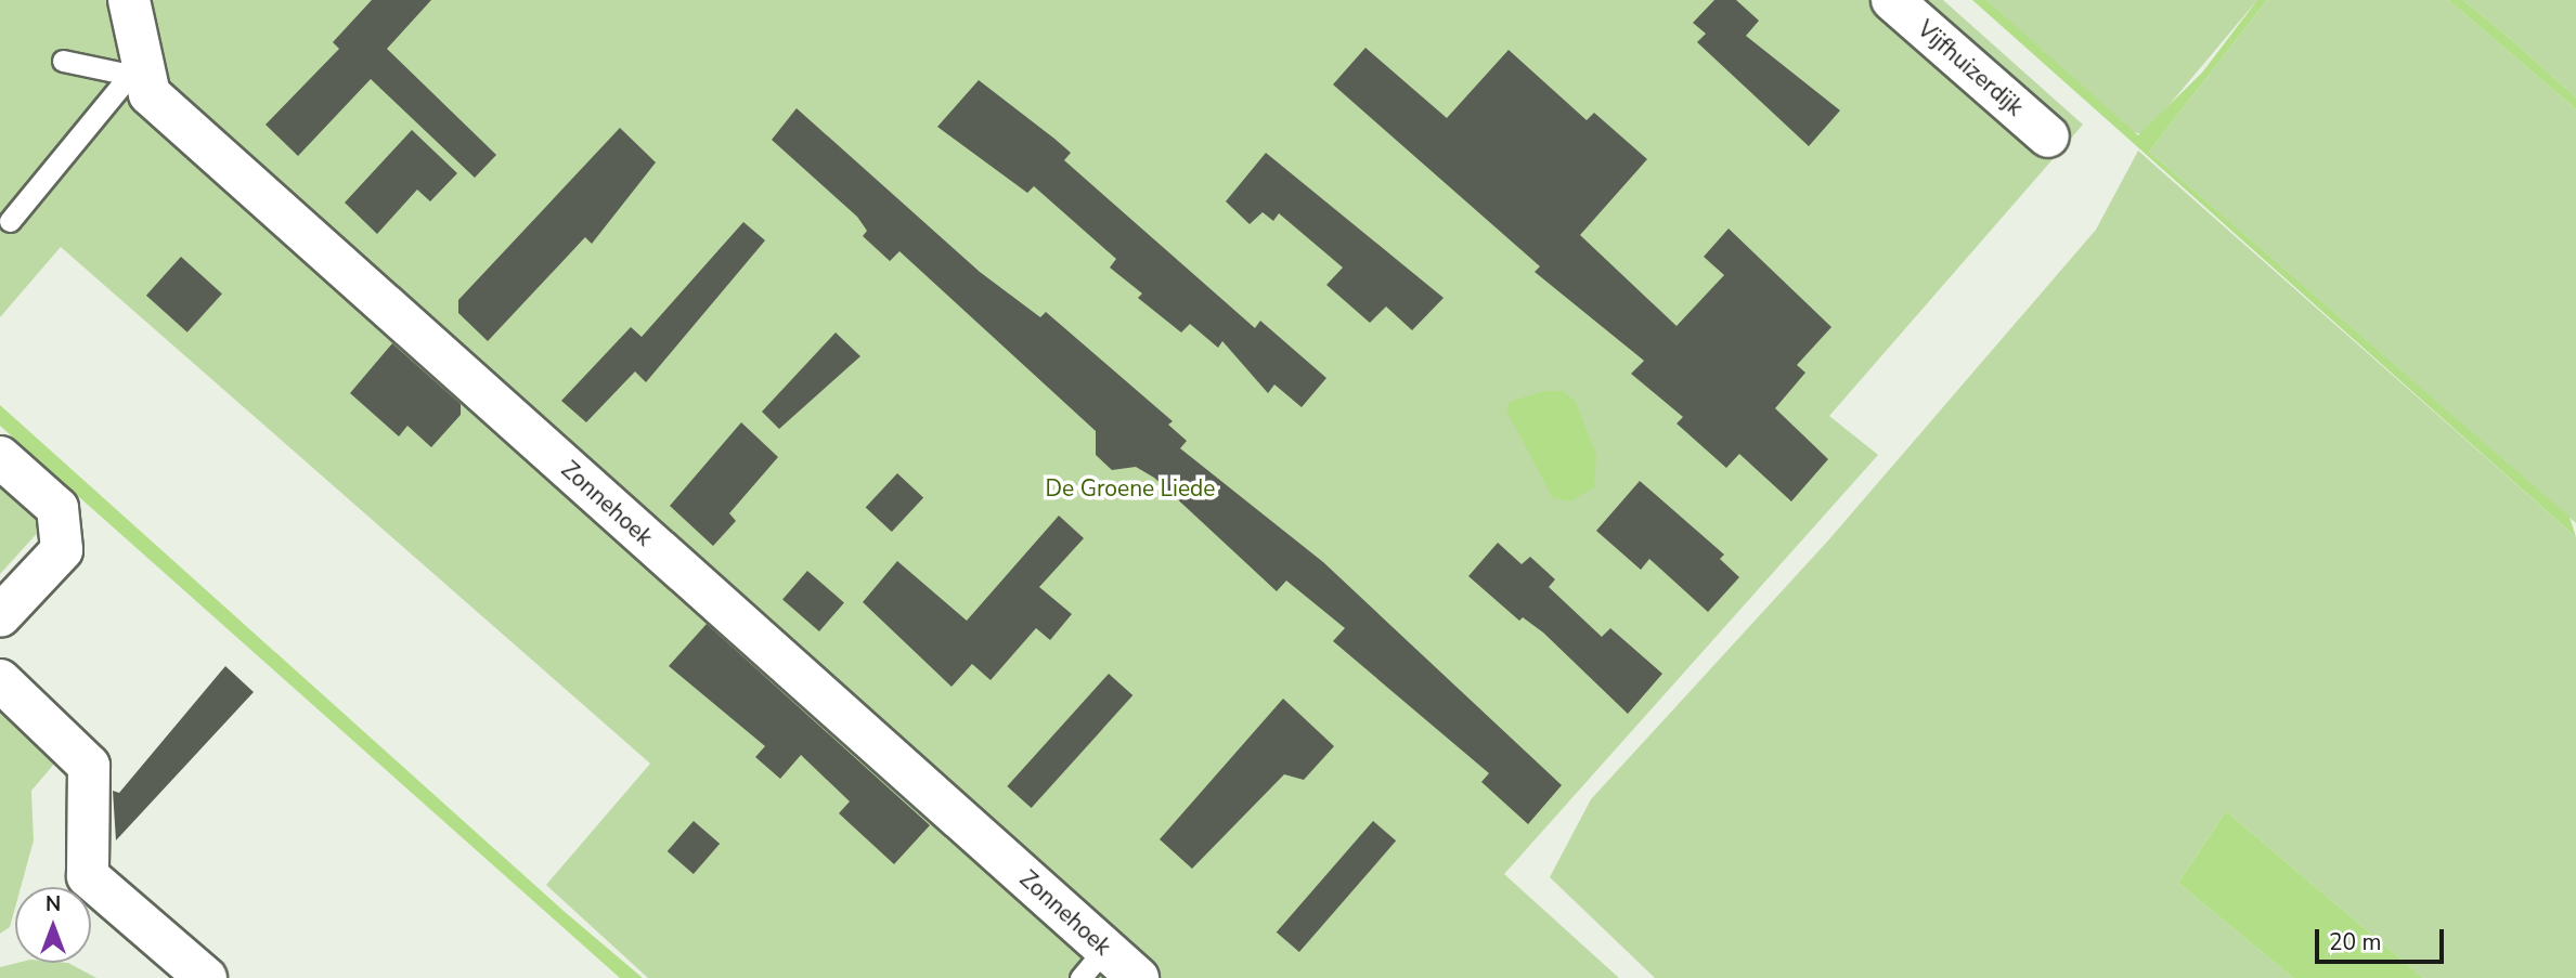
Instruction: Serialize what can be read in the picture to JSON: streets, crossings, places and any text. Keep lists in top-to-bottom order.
{
  "streets": {
    "street": ["Vijfhuizerdijk", "Zonnehoek"]
  },
  "parks": ["De Groene Liede"],
  "scale_bar": "20 m",
  "north": "top"
}
